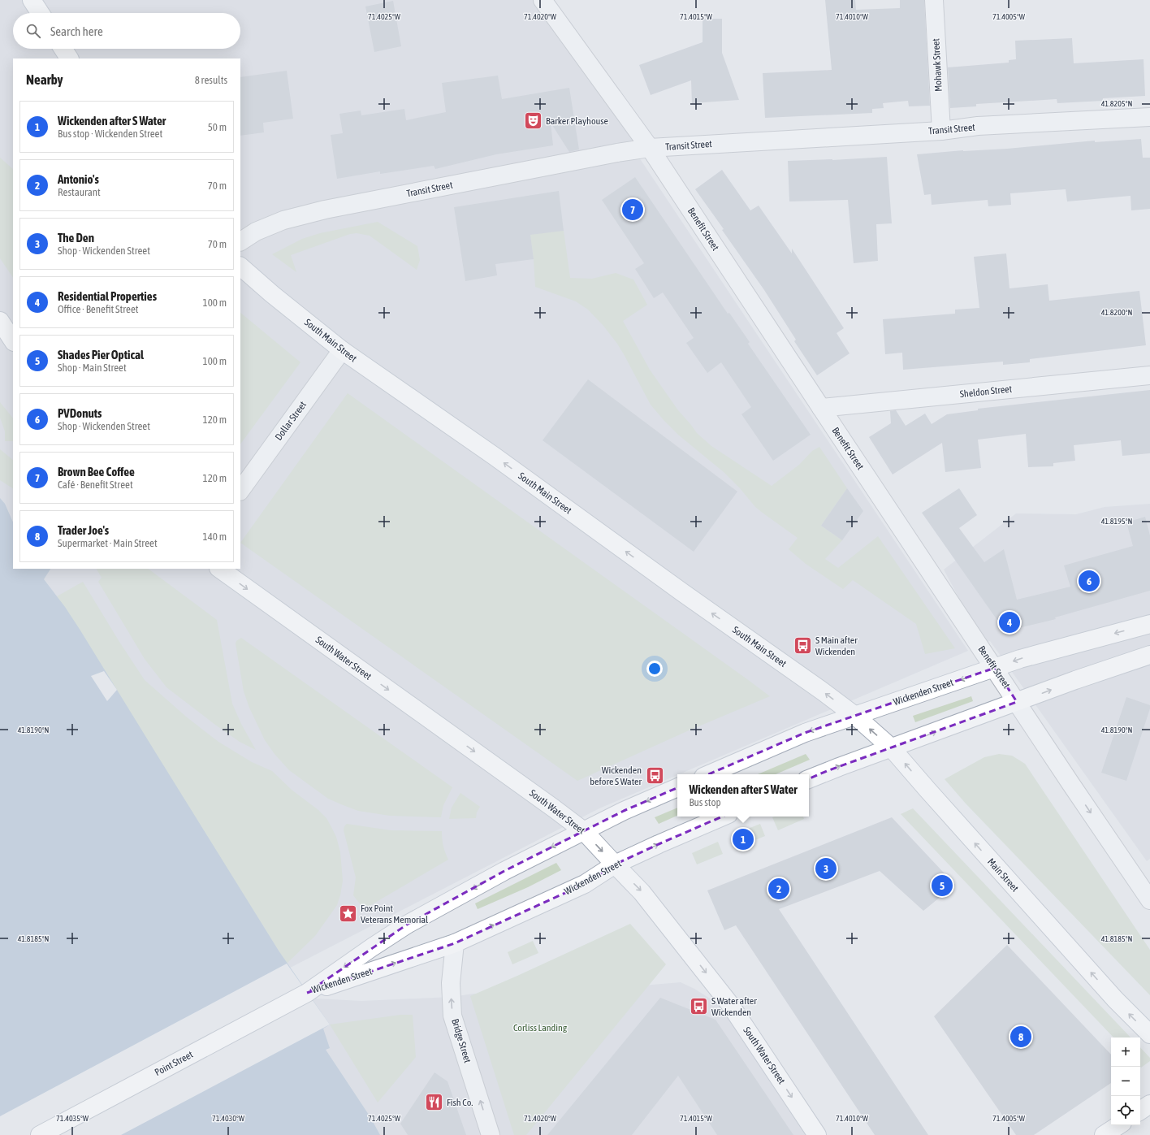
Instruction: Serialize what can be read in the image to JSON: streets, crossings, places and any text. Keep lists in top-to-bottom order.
{
  "streets": {
    "main road": [
      "South Main Street",
      "South Water Street",
      "Wickenden Street",
      "Main Street",
      "Point Street"
    ],
    "street": [
      "Mohawk Street",
      "Transit Street",
      "Benefit Street",
      "Sheldon Street",
      "Dollar Street",
      "Bridge Street"
    ]
  },
  "crossings": [
    ["Mohawk Street", "Transit Street"],
    ["Transit Street", "Benefit Street"],
    ["Benefit Street", "Sheldon Street"],
    ["Benefit Street", "Wickenden Street"],
    ["South Main Street", "Dollar Street"],
    ["South Main Street", "Wickenden Street"],
    ["South Main Street", "Main Street"],
    ["South Water Street", "Wickenden Street"],
    ["Wickenden Street", "Main Street"],
    ["Wickenden Street", "Bridge Street"],
    ["Wickenden Street", "Point Street"]
  ],
  "one_way": [
    "South Main Street",
    "South Water Street",
    "Main Street",
    "Bridge Street"
  ],
  "parks": ["Corliss Landing"],
  "places": {
    "theatre": ["Barker Playhouse"],
    "bus stop": ["S Main after Wickenden", "Wickenden before S Water", "S Water after Wickenden"],
    "place": ["Fox Point Veterans Memorial"],
    "restaurant": ["Fish Co."]
  },
  "page": {
    "search": "Search here",
    "heading": ["Nearby", "8 results"],
    "list": [
      {
        "mark": "1",
        "name": "Wickenden after S Water",
        "note": "Bus stop · Wickenden Street",
        "value": "50 m"
      },
      {
        "mark": "2",
        "name": "Antonio's",
        "note": "Restaurant",
        "value": "70 m"
      },
      {
        "mark": "3",
        "name": "The Den",
        "note": "Shop · Wickenden Street",
        "value": "70 m"
      },
      {
        "mark": "4",
        "name": "Residential Properties",
        "note": "Office · Benefit Street",
        "value": "100 m"
      },
      {
        "mark": "5",
        "name": "Shades Pier Optical",
        "note": "Shop · Main Street",
        "value": "100 m"
      },
      {
        "mark": "6",
        "name": "PVDonuts",
        "note": "Shop · Wickenden Street",
        "value": "120 m"
      },
      {
        "mark": "7",
        "name": "Brown Bee Coffee",
        "note": "Café · Benefit Street",
        "value": "120 m"
      },
      {
        "mark": "8",
        "name": "Trader Joe's",
        "note": "Supermarket · Main Street",
        "value": "140 m"
      }
    ],
    "pins": [
      "7",
      "6",
      "4",
      "1",
      "3",
      "5",
      "2",
      "8"
    ],
    "popup": ["Wickenden after S Water", "Bus stop"],
    "map_buttons": ["+", "−"]
  },
  "coordinates": [
    "71.4025°W",
    "71.4020°W",
    "71.4015°W",
    "71.4010°W",
    "71.4005°W",
    "41.8205°N",
    "41.8200°N",
    "41.8195°N",
    "41.8190°N",
    "41.8185°N",
    "71.4035°W",
    "71.4030°W"
  ]
}
